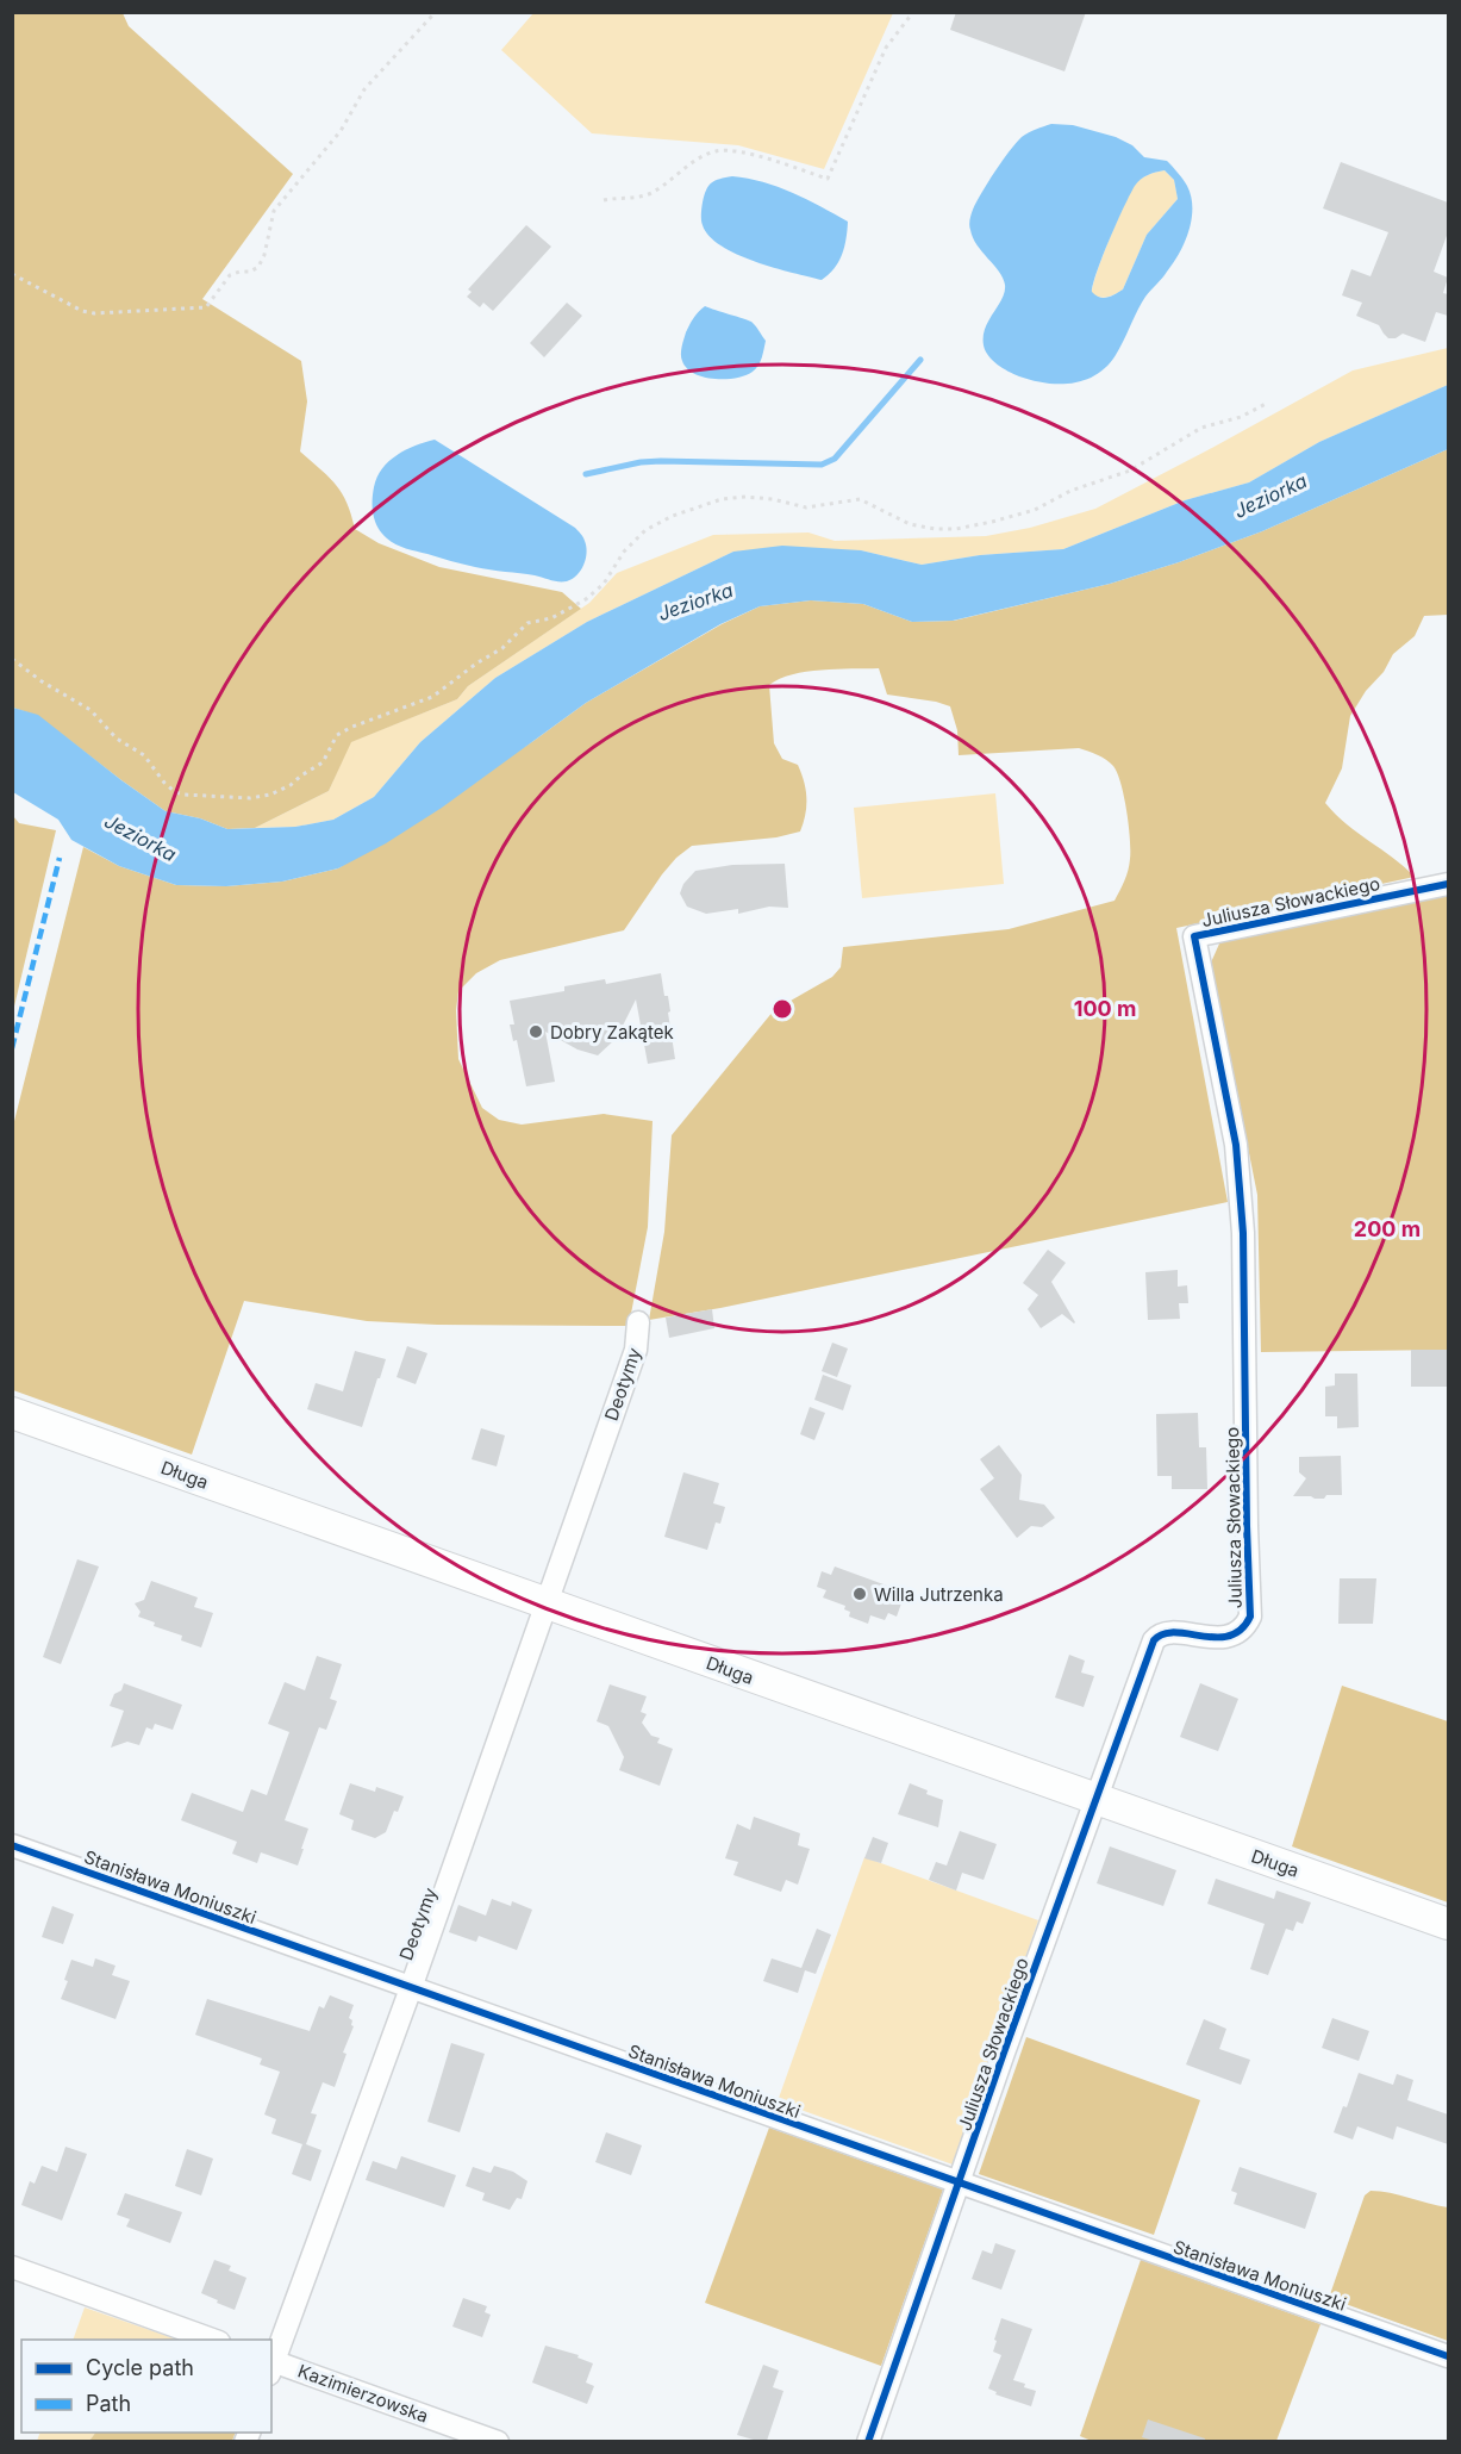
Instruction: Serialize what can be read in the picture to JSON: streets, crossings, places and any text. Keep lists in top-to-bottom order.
{
  "streets": {
    "street": [
      "Juliusza Słowackiego",
      "Deotymy",
      "Długa",
      "Stanisława Moniuszki",
      "Kazimierzowska"
    ]
  },
  "crossings": [
    ["Juliusza Słowackiego", "Długa"],
    ["Juliusza Słowackiego", "Stanisława Moniuszki"],
    ["Deotymy", "Długa"],
    ["Deotymy", "Stanisława Moniuszki"],
    ["Deotymy", "Kazimierzowska"]
  ],
  "water": ["Jeziorka"],
  "places": ["Dobry Zakątek", "Willa Jutrzenka"],
  "legend": ["Cycle path", "Path"],
  "rings": ["100 m", "200 m"]
}
